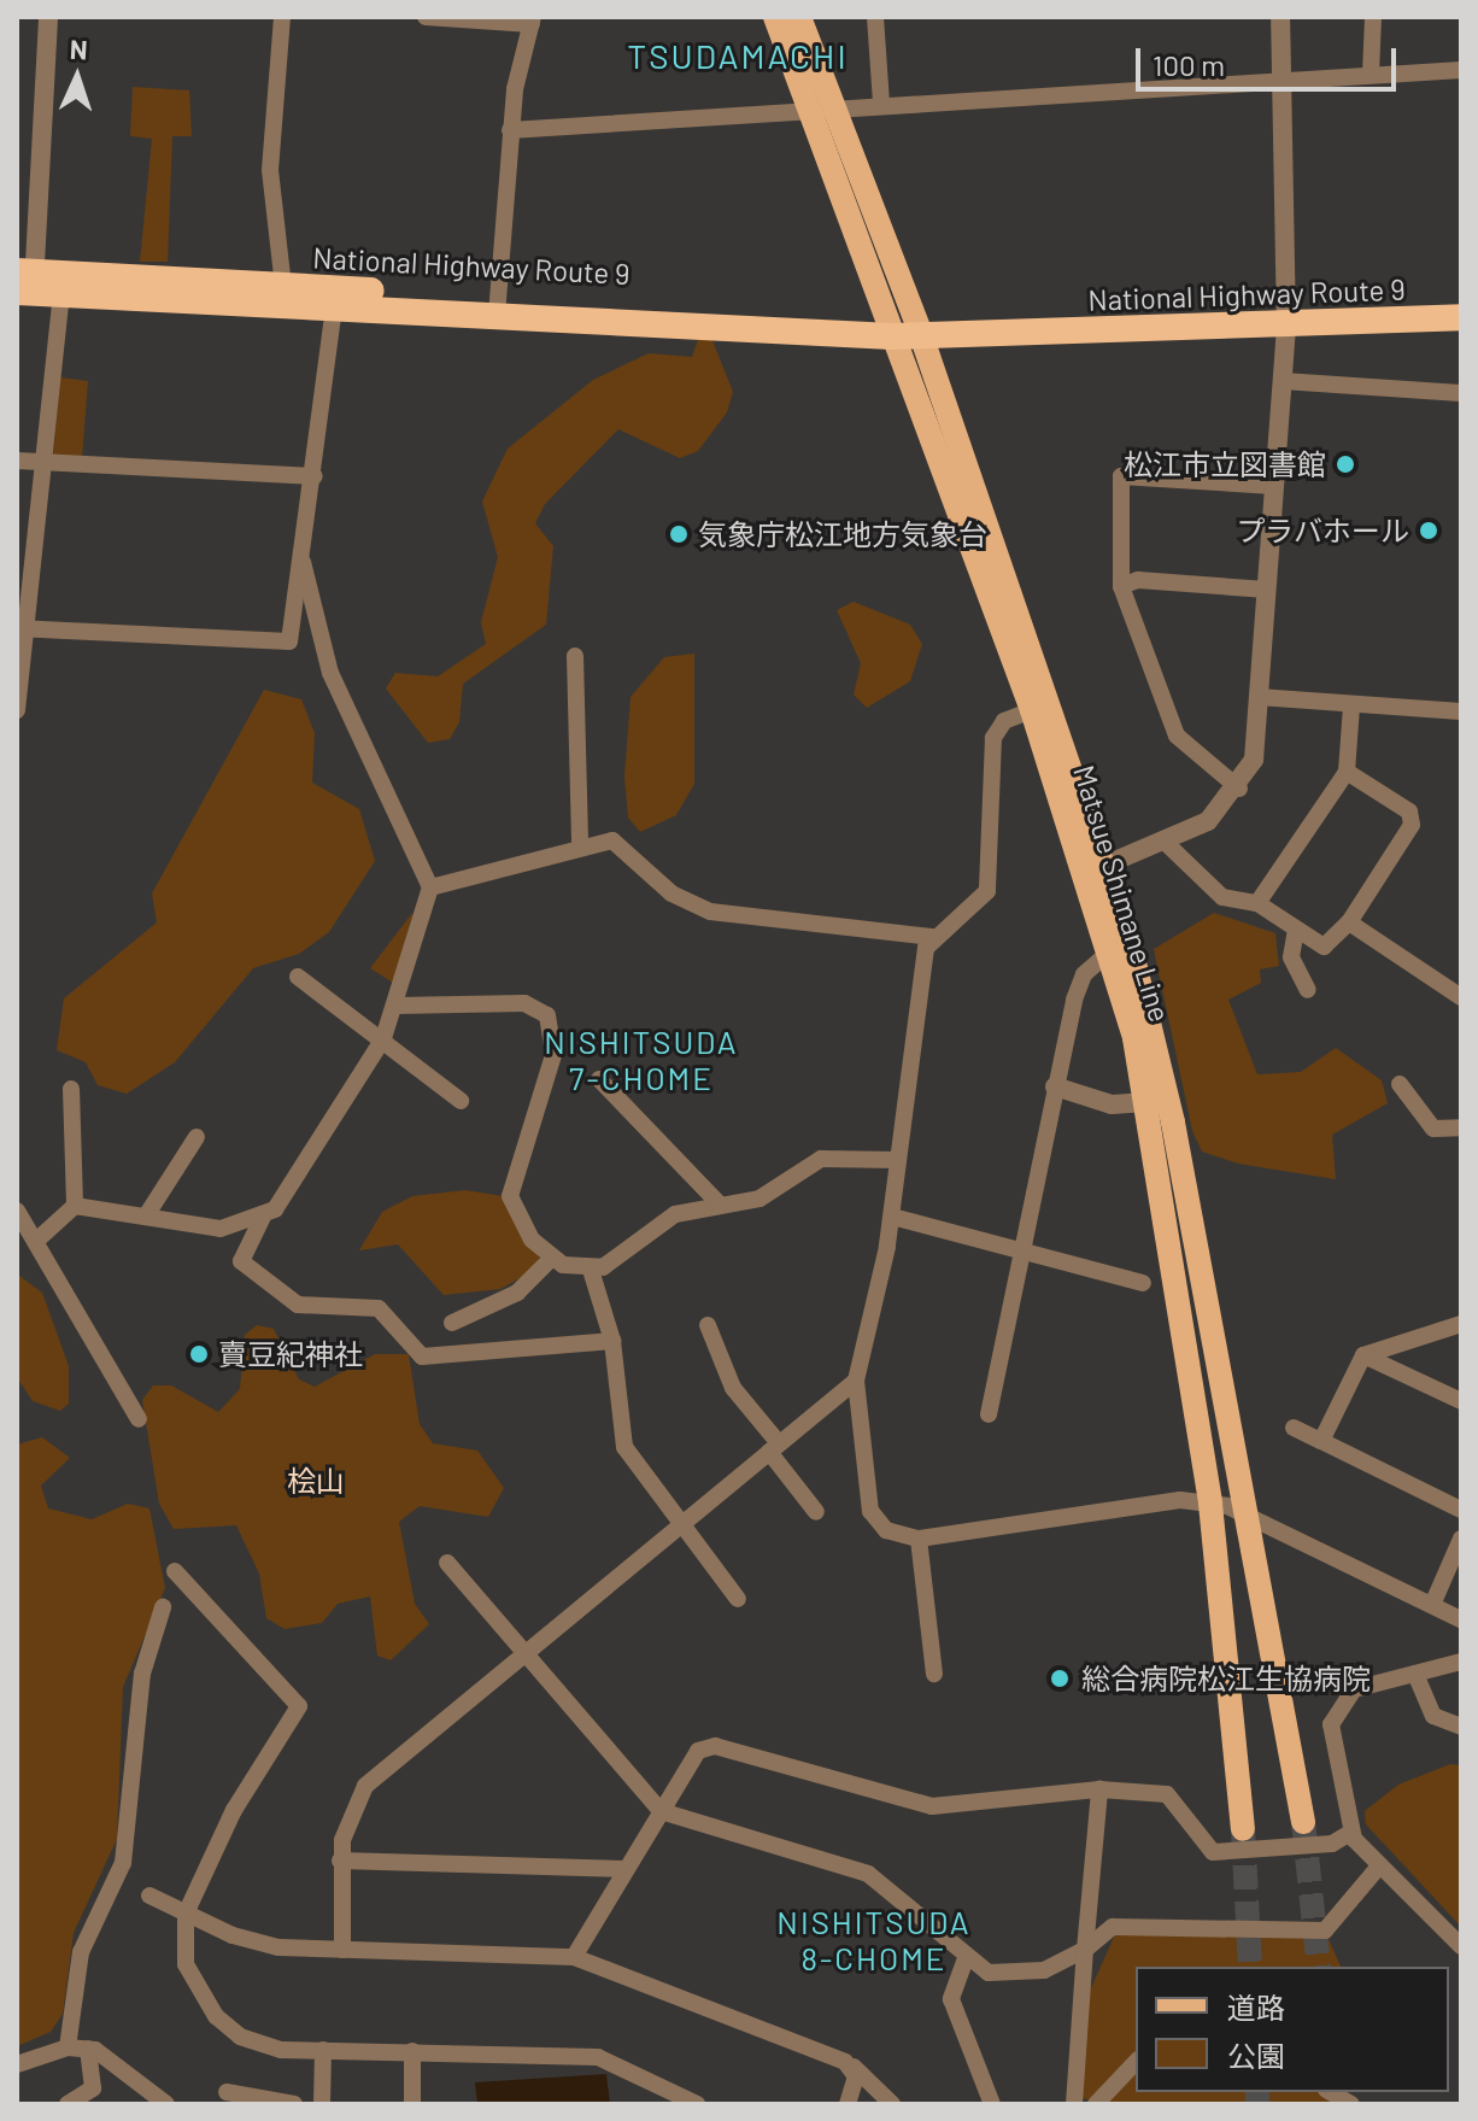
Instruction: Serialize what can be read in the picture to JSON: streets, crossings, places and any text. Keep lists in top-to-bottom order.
{
  "streets": {
    "highway": ["National Highway Route 9"],
    "main road": ["Matsue Shimane Line"]
  },
  "crossings": [
    ["National Highway Route 9", "Matsue Shimane Line"]
  ],
  "districts": ["TSUDAMACHI", "NISHITSUDA 7-CHOME", "NISHITSUDA 8-CHOME"],
  "parks": ["桧山"],
  "places": [
    "松江市立図書館",
    "プラバホール",
    "気象庁松江地方気象台",
    "賣豆紀神社",
    "総合病院松江生協病院"
  ],
  "legend": ["道路", "公園"],
  "scale_bar": "100 m",
  "north": "top"
}
